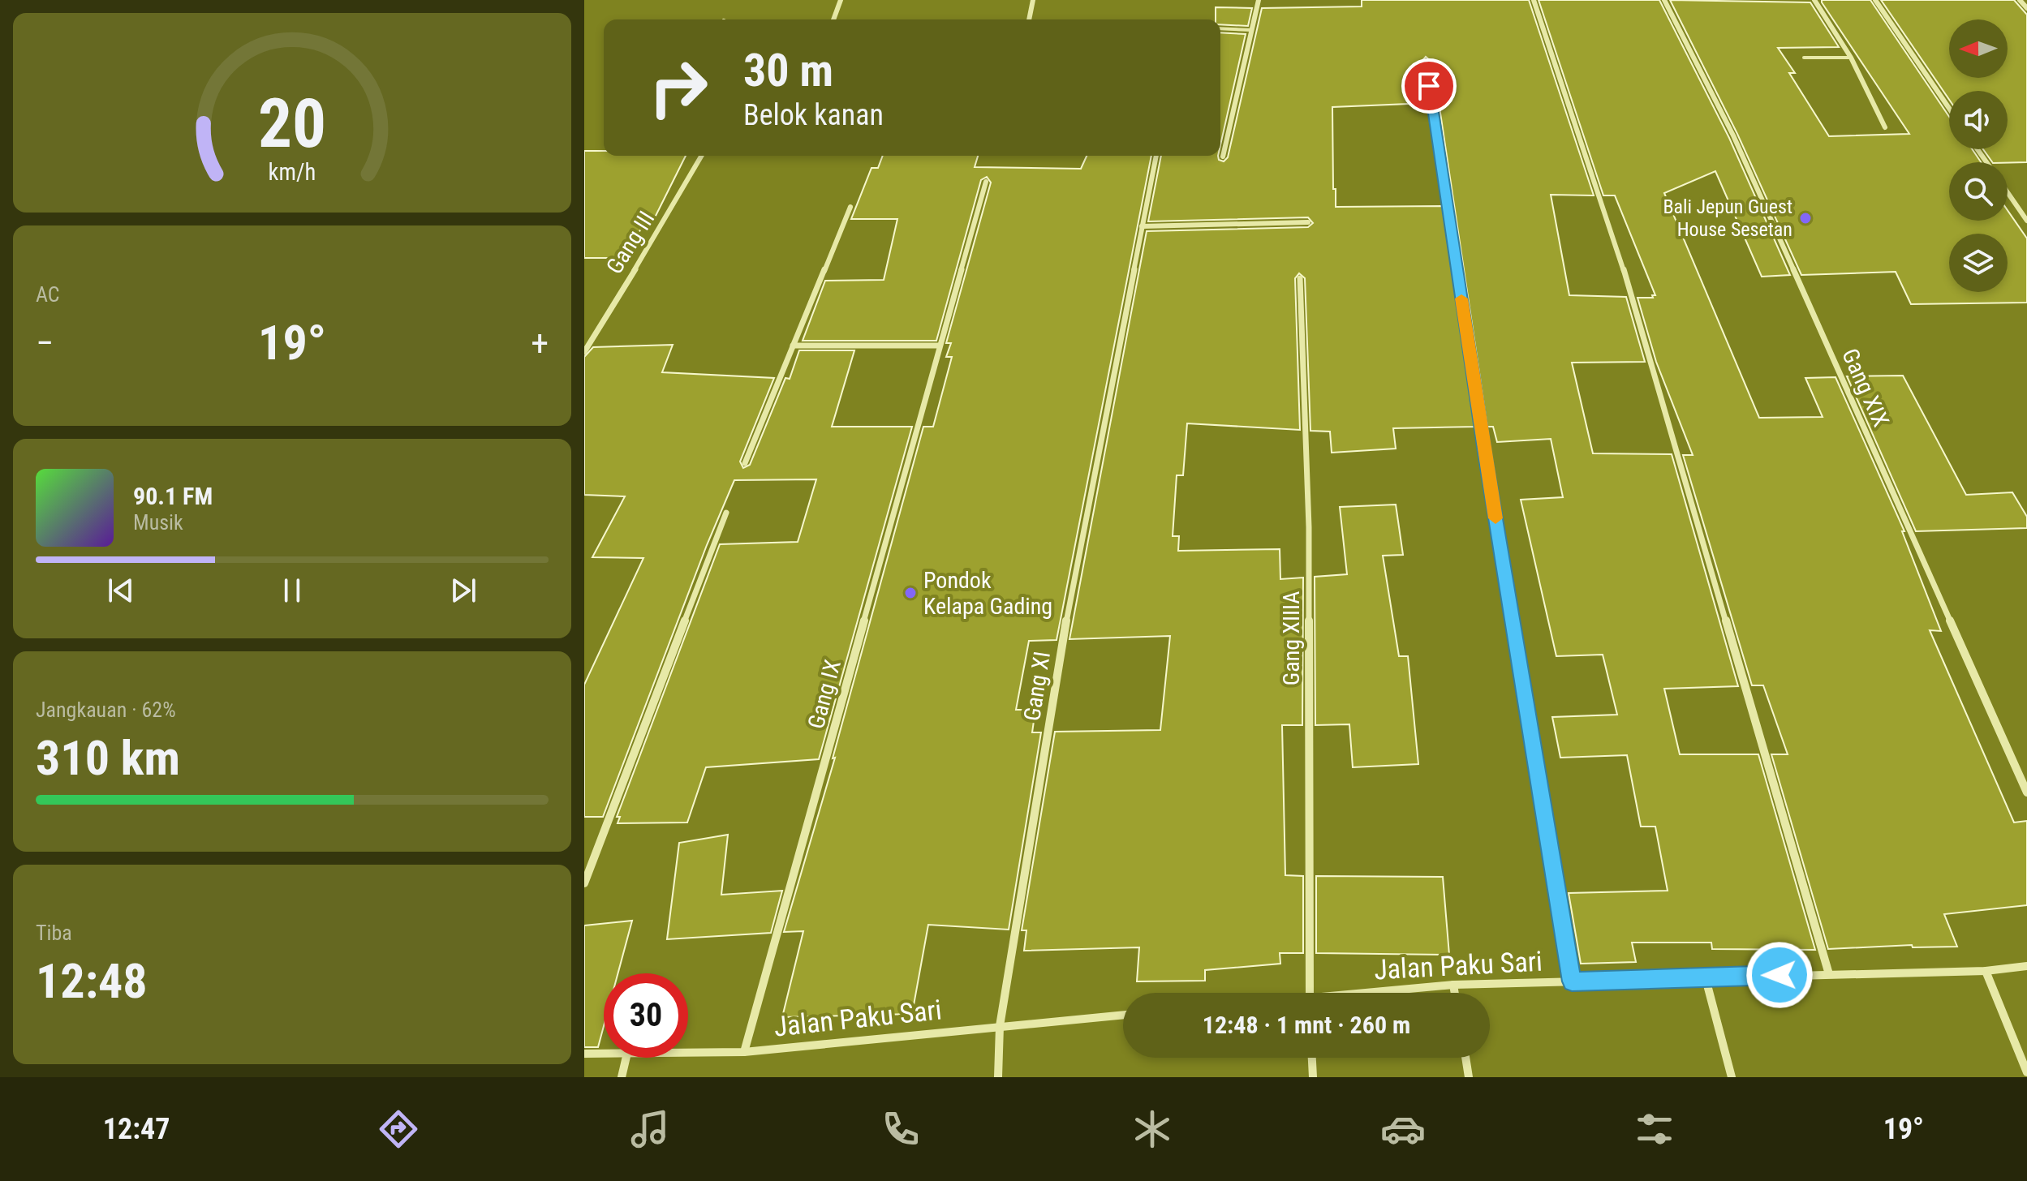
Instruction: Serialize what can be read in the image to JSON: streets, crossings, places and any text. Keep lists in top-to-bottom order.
{
  "streets": {
    "street": [
      "Gang III",
      "Gang XIX",
      "Gang XIIIA",
      "Gang XI",
      "Gang IX",
      "Jalan Paku Sari"
    ]
  },
  "crossings": [
    ["Gang XI", "Jalan Paku Sari"],
    ["Gang IX", "Jalan Paku Sari"]
  ],
  "places": ["Bali Jepun Guest House Sesetan", "Pondok Kelapa Gading"],
  "north": "left",
  "page": {
    "turn": ["30 m", "Belok kanan"],
    "tile": [
      "AC",
      ["Jangkauan · 62%", "310 km"],
      ["Tiba", "12:48"]
    ],
    "heat": ["−", "19°", "+"],
    "song": ["90.1 FM", "Musik"],
    "limit": "30",
    "trip": "12:48 · 1 mnt · 260 m",
    "tabs": ["12:47", "19°"],
    "gauge": ["20", "km/h"]
  }
}
